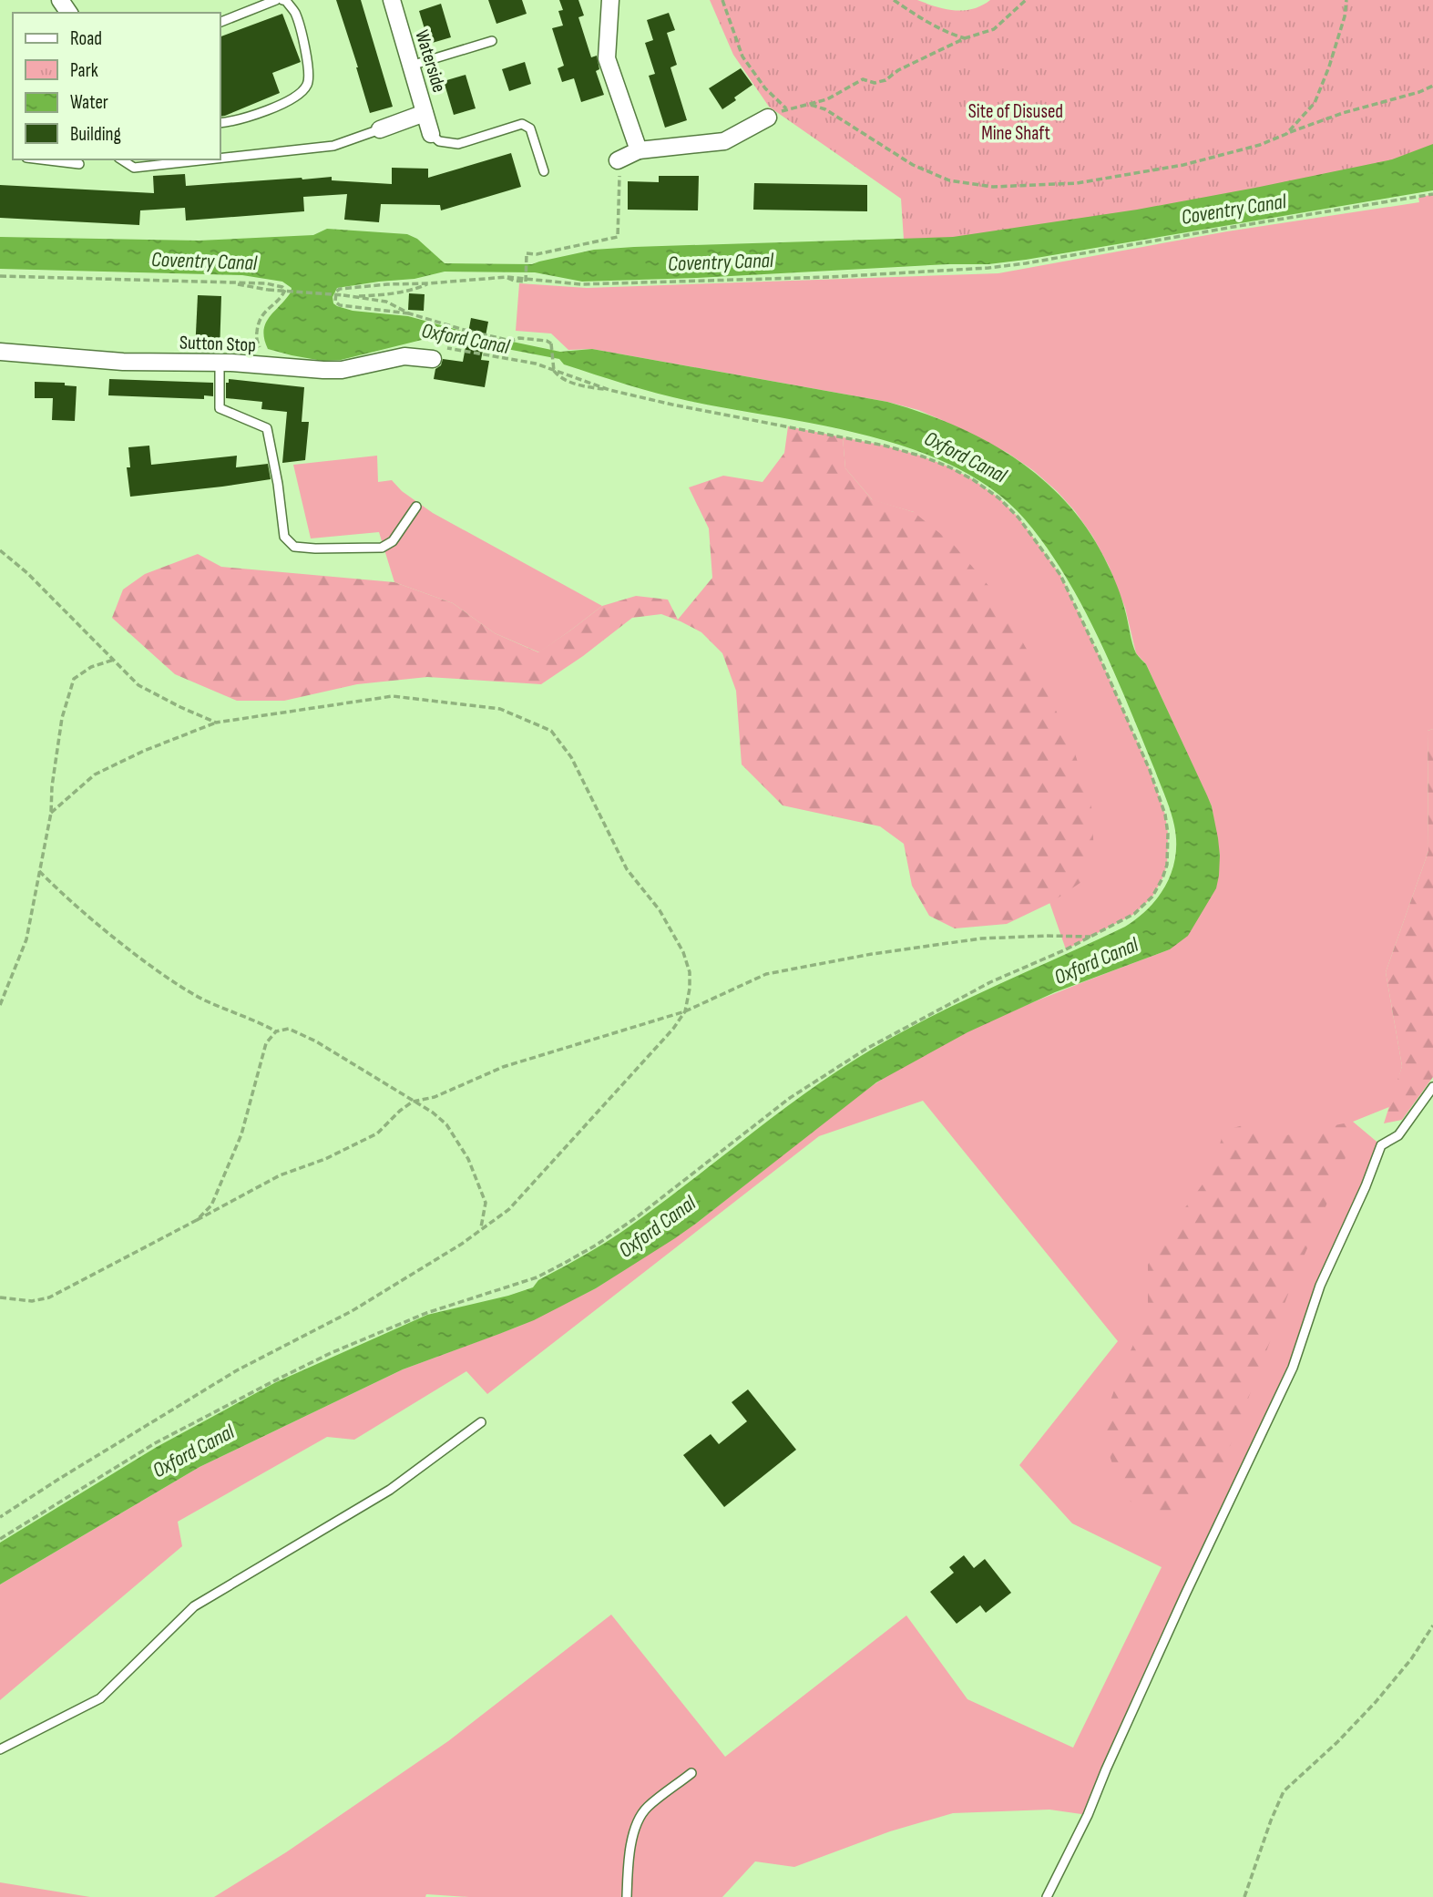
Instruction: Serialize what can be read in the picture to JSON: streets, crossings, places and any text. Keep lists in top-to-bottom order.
{
  "streets": {
    "street": ["Waterside", "Sutton Stop"]
  },
  "water": ["Coventry Canal", "Oxford Canal"],
  "parks": ["Site of Disused Mine Shaft"],
  "legend": [
    "Road",
    "Park",
    "Water",
    "Building"
  ]
}
